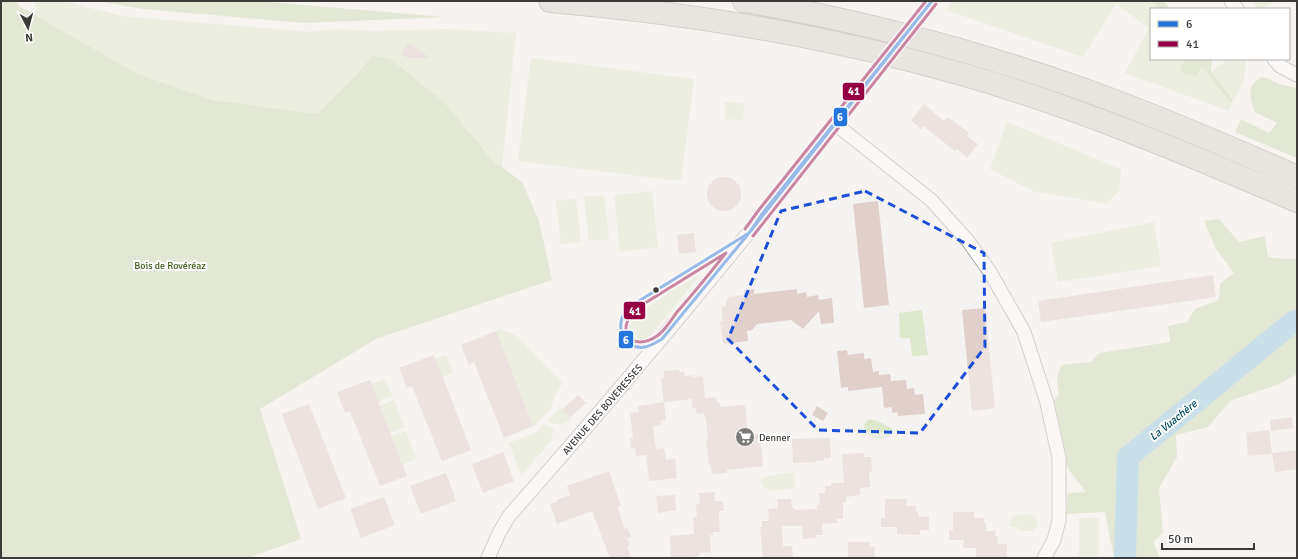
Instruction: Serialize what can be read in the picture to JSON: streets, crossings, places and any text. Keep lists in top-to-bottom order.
{
  "streets": {
    "street": ["AVENUE DES BOVERESSES"]
  },
  "water": ["La Vuachère"],
  "parks": ["Bois de Rovéréaz"],
  "places": {
    "supermarket": ["Denner"]
  },
  "lines": ["transit line 6", "transit line 41"],
  "legend": ["6", "41"],
  "scale_bar": "50 m",
  "north": "bottom"
}
